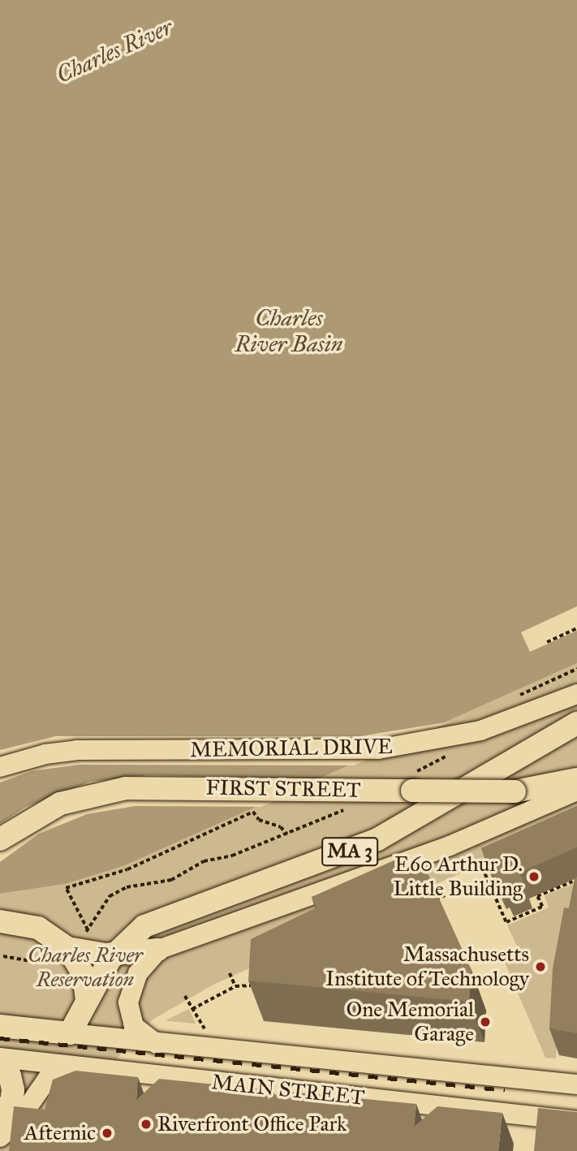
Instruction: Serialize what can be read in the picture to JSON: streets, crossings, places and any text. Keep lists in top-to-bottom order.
{
  "streets": {
    "highway": ["FIRST STREET", "MA 3", "MAIN STREET"],
    "main road": ["MEMORIAL DRIVE"]
  },
  "crossings": [
    ["MA 3", "MAIN STREET"]
  ],
  "water": ["Charles River", "Charles River Basin"],
  "parks": ["Charles River Reservation"],
  "places": [
    "E60 Arthur D. Little Building",
    "Massachusetts Institute of Technology",
    "One Memorial Garage",
    "Riverfront Office Park",
    "Afternic"
  ]
}
